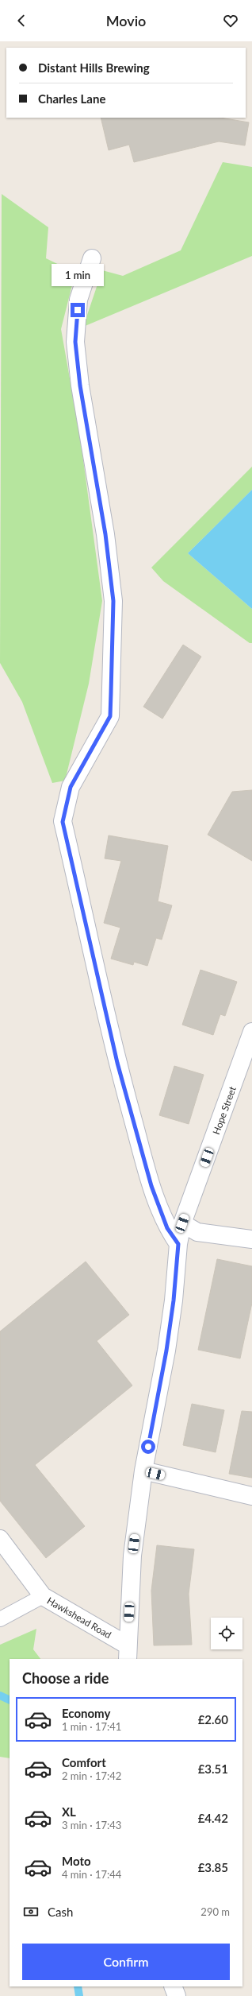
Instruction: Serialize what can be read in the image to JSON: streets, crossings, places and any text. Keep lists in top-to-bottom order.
{
  "streets": {
    "street": ["Hope Street", "Hawkshead Road"]
  },
  "crossings": [
    ["Hope Street", "Hawkshead Road"]
  ],
  "page": {
    "header": "Movio",
    "banner": ["Distant Hills Brewing", "Charles Lane"],
    "bubble": "1 min",
    "heading": "Choose a ride",
    "list": [
      {
        "name": "Economy",
        "note": "1 min · 17:41",
        "value": "£2.60"
      },
      {
        "name": "Comfort",
        "note": "2 min · 17:42",
        "value": "£3.51"
      },
      {
        "name": "XL",
        "note": "3 min · 17:43",
        "value": "£4.42"
      },
      {
        "name": "Moto",
        "note": "4 min · 17:44",
        "value": "£3.85"
      }
    ],
    "pay": ["Cash", "290 m"],
    "buttons": "Confirm"
  }
}
